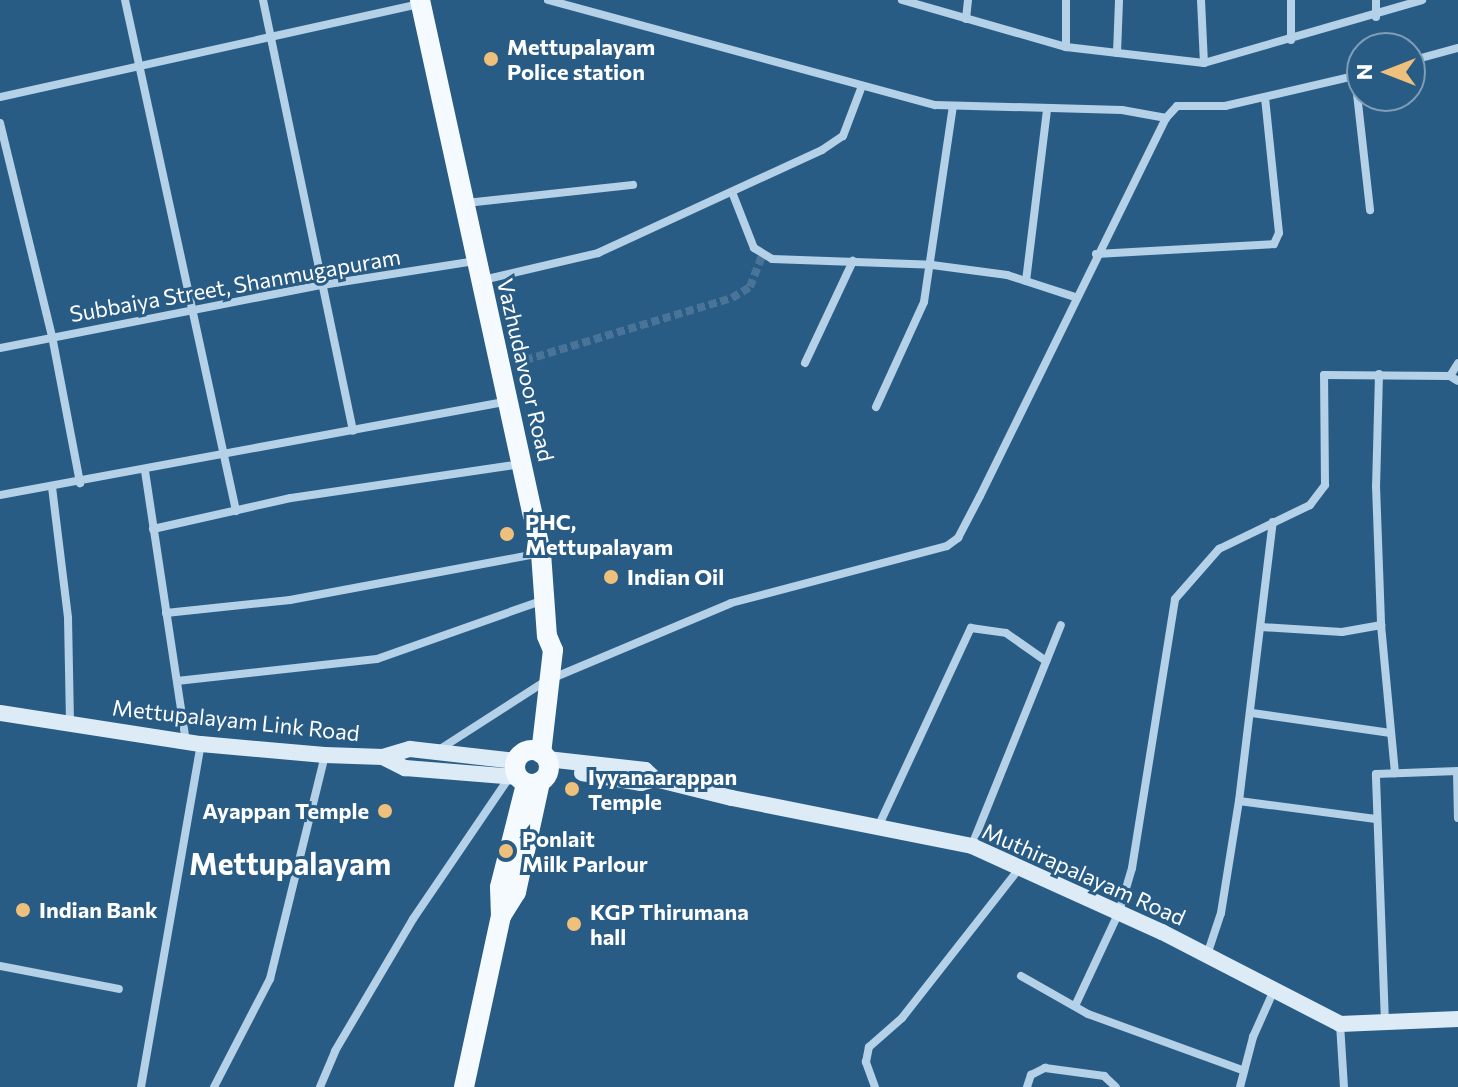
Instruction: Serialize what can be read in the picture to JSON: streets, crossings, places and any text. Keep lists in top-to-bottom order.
{
  "streets": {
    "main road": ["Vazhudavoor Road"],
    "street": ["Subbaiya Street, Shanmugapuram", "Mettupalayam Link Road", "Muthirapalayam Road"]
  },
  "crossings": [
    ["Subbaiya Street, Shanmugapuram", "Vazhudavoor Road"],
    ["Vazhudavoor Road", "Mettupalayam Link Road"],
    ["Vazhudavoor Road", "Muthirapalayam Road"],
    ["Mettupalayam Link Road", "Muthirapalayam Road"]
  ],
  "districts": ["Mettupalayam"],
  "places": [
    "Mettupalayam Police station",
    "PHC, Mettupalayam",
    "Indian Oil",
    "Iyyanaarappan Temple",
    "Ayappan Temple",
    "Ponlait Milk Parlour",
    "Indian Bank",
    "KGP Thirumana hall"
  ],
  "north": "left"
}
